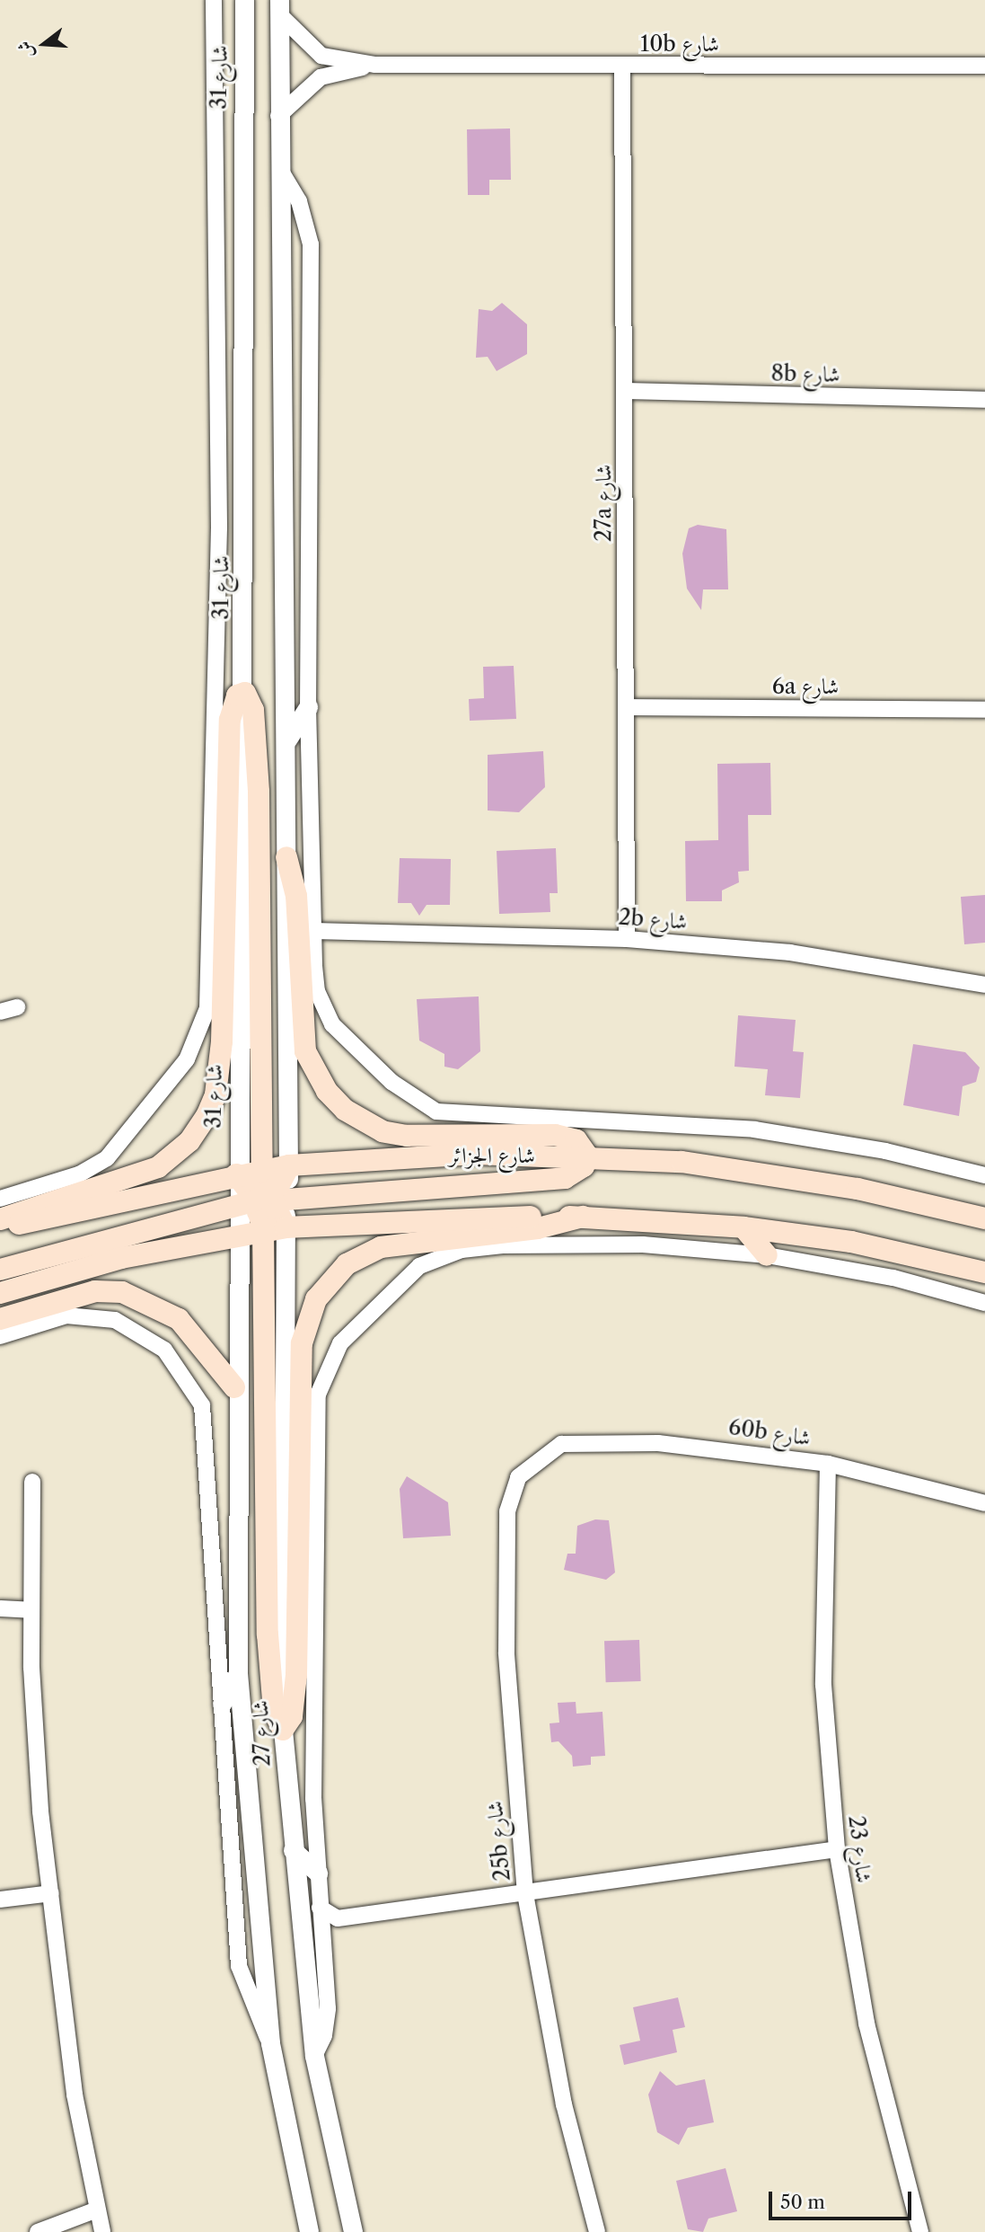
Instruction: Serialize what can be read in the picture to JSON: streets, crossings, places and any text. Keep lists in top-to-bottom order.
{
  "streets": {
    "main road": ["شارع الجزائر"],
    "street": [
      "10b شارع",
      "شارع 31",
      "8b شارع",
      "27a شارع",
      "6a شارع",
      "2b شارع",
      "60b شارع",
      "شارع 27",
      "25b شارع",
      "شارع 23"
    ]
  },
  "crossings": [
    ["10b شارع", "27a شارع"],
    ["شارع 31", "شارع الجزائر"],
    ["8b شارع", "27a شارع"],
    ["27a شارع", "6a شارع"],
    ["27a شارع", "2b شارع"],
    ["60b شارع", "25b شارع"],
    ["60b شارع", "شارع 23"]
  ],
  "scale_bar": "50 m",
  "north": "left"
}
